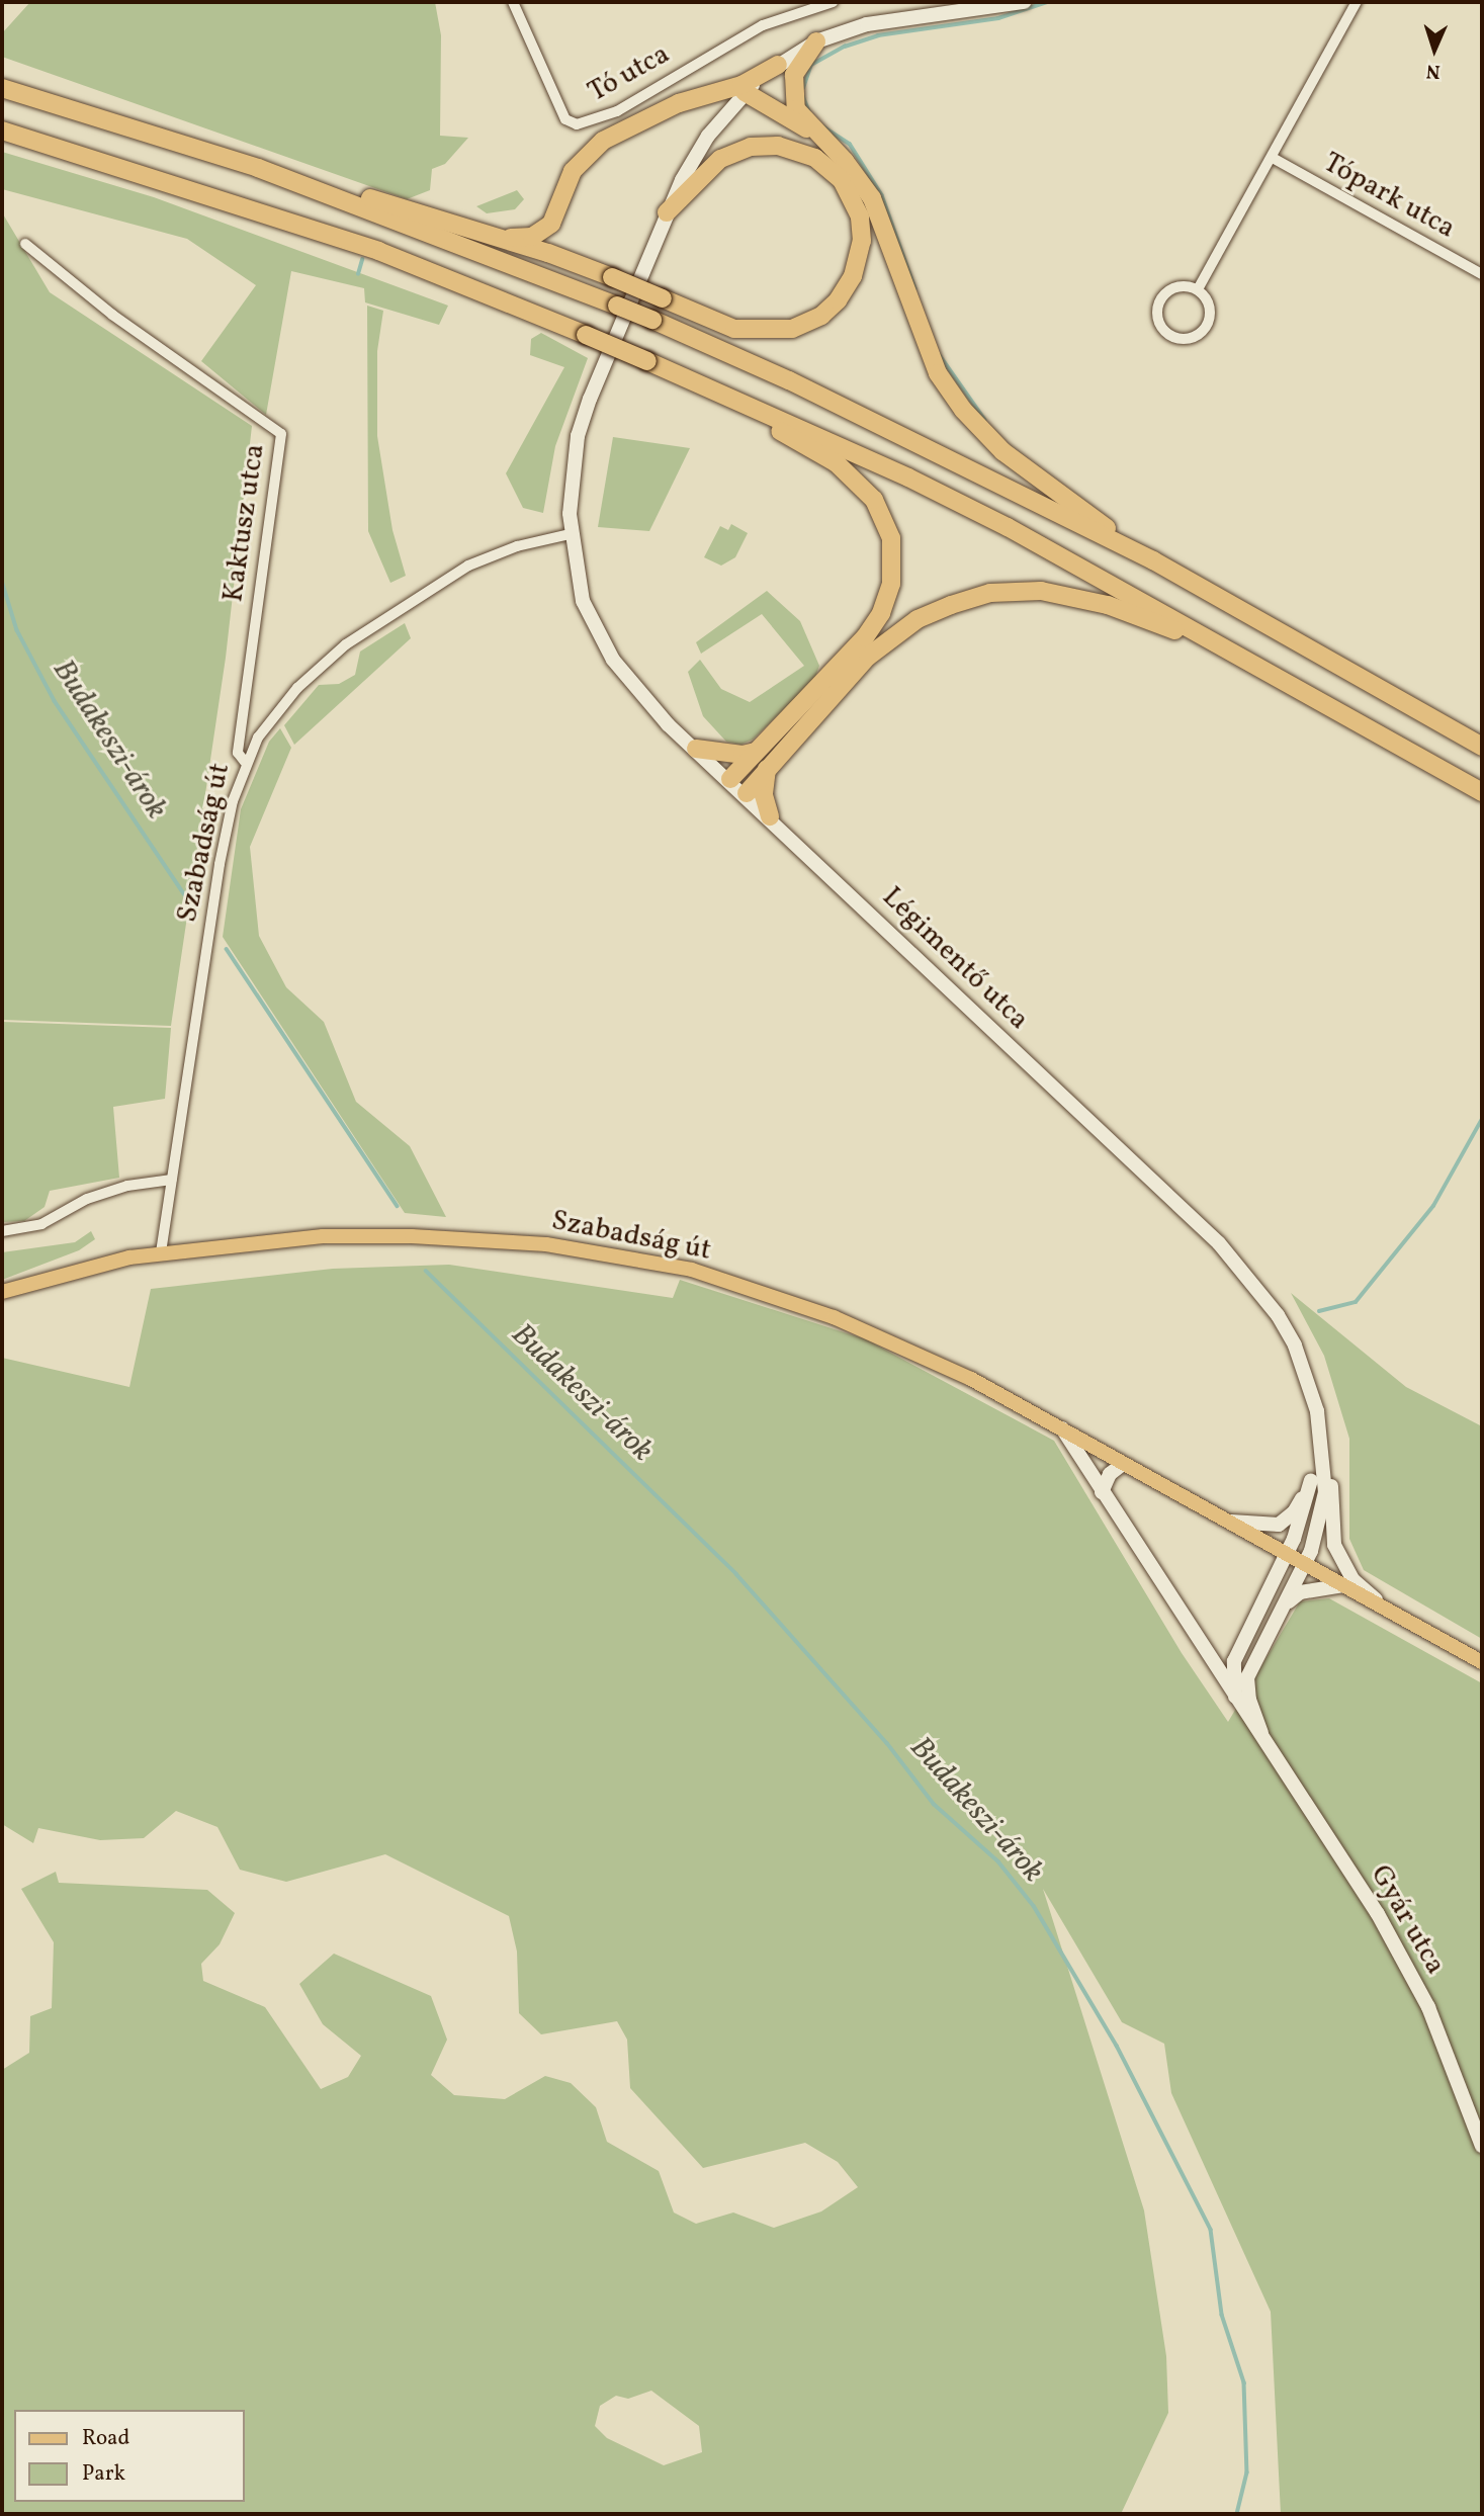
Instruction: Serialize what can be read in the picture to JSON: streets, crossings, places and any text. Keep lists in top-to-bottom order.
{
  "streets": {
    "main road": ["Szabadság út", "Légimentő utca", "Gyár utca"],
    "street": ["Tó utca", "Tópark utca", "Kaktusz utca"]
  },
  "crossings": [
    ["Kaktusz utca", "Szabadság út"],
    ["Szabadság út", "Légimentő utca"],
    ["Szabadság út", "Gyár utca"],
    ["Légimentő utca", "Gyár utca"]
  ],
  "water": ["Budakeszi-árok"],
  "legend": ["Road", "Park"],
  "north": "bottom"
}
